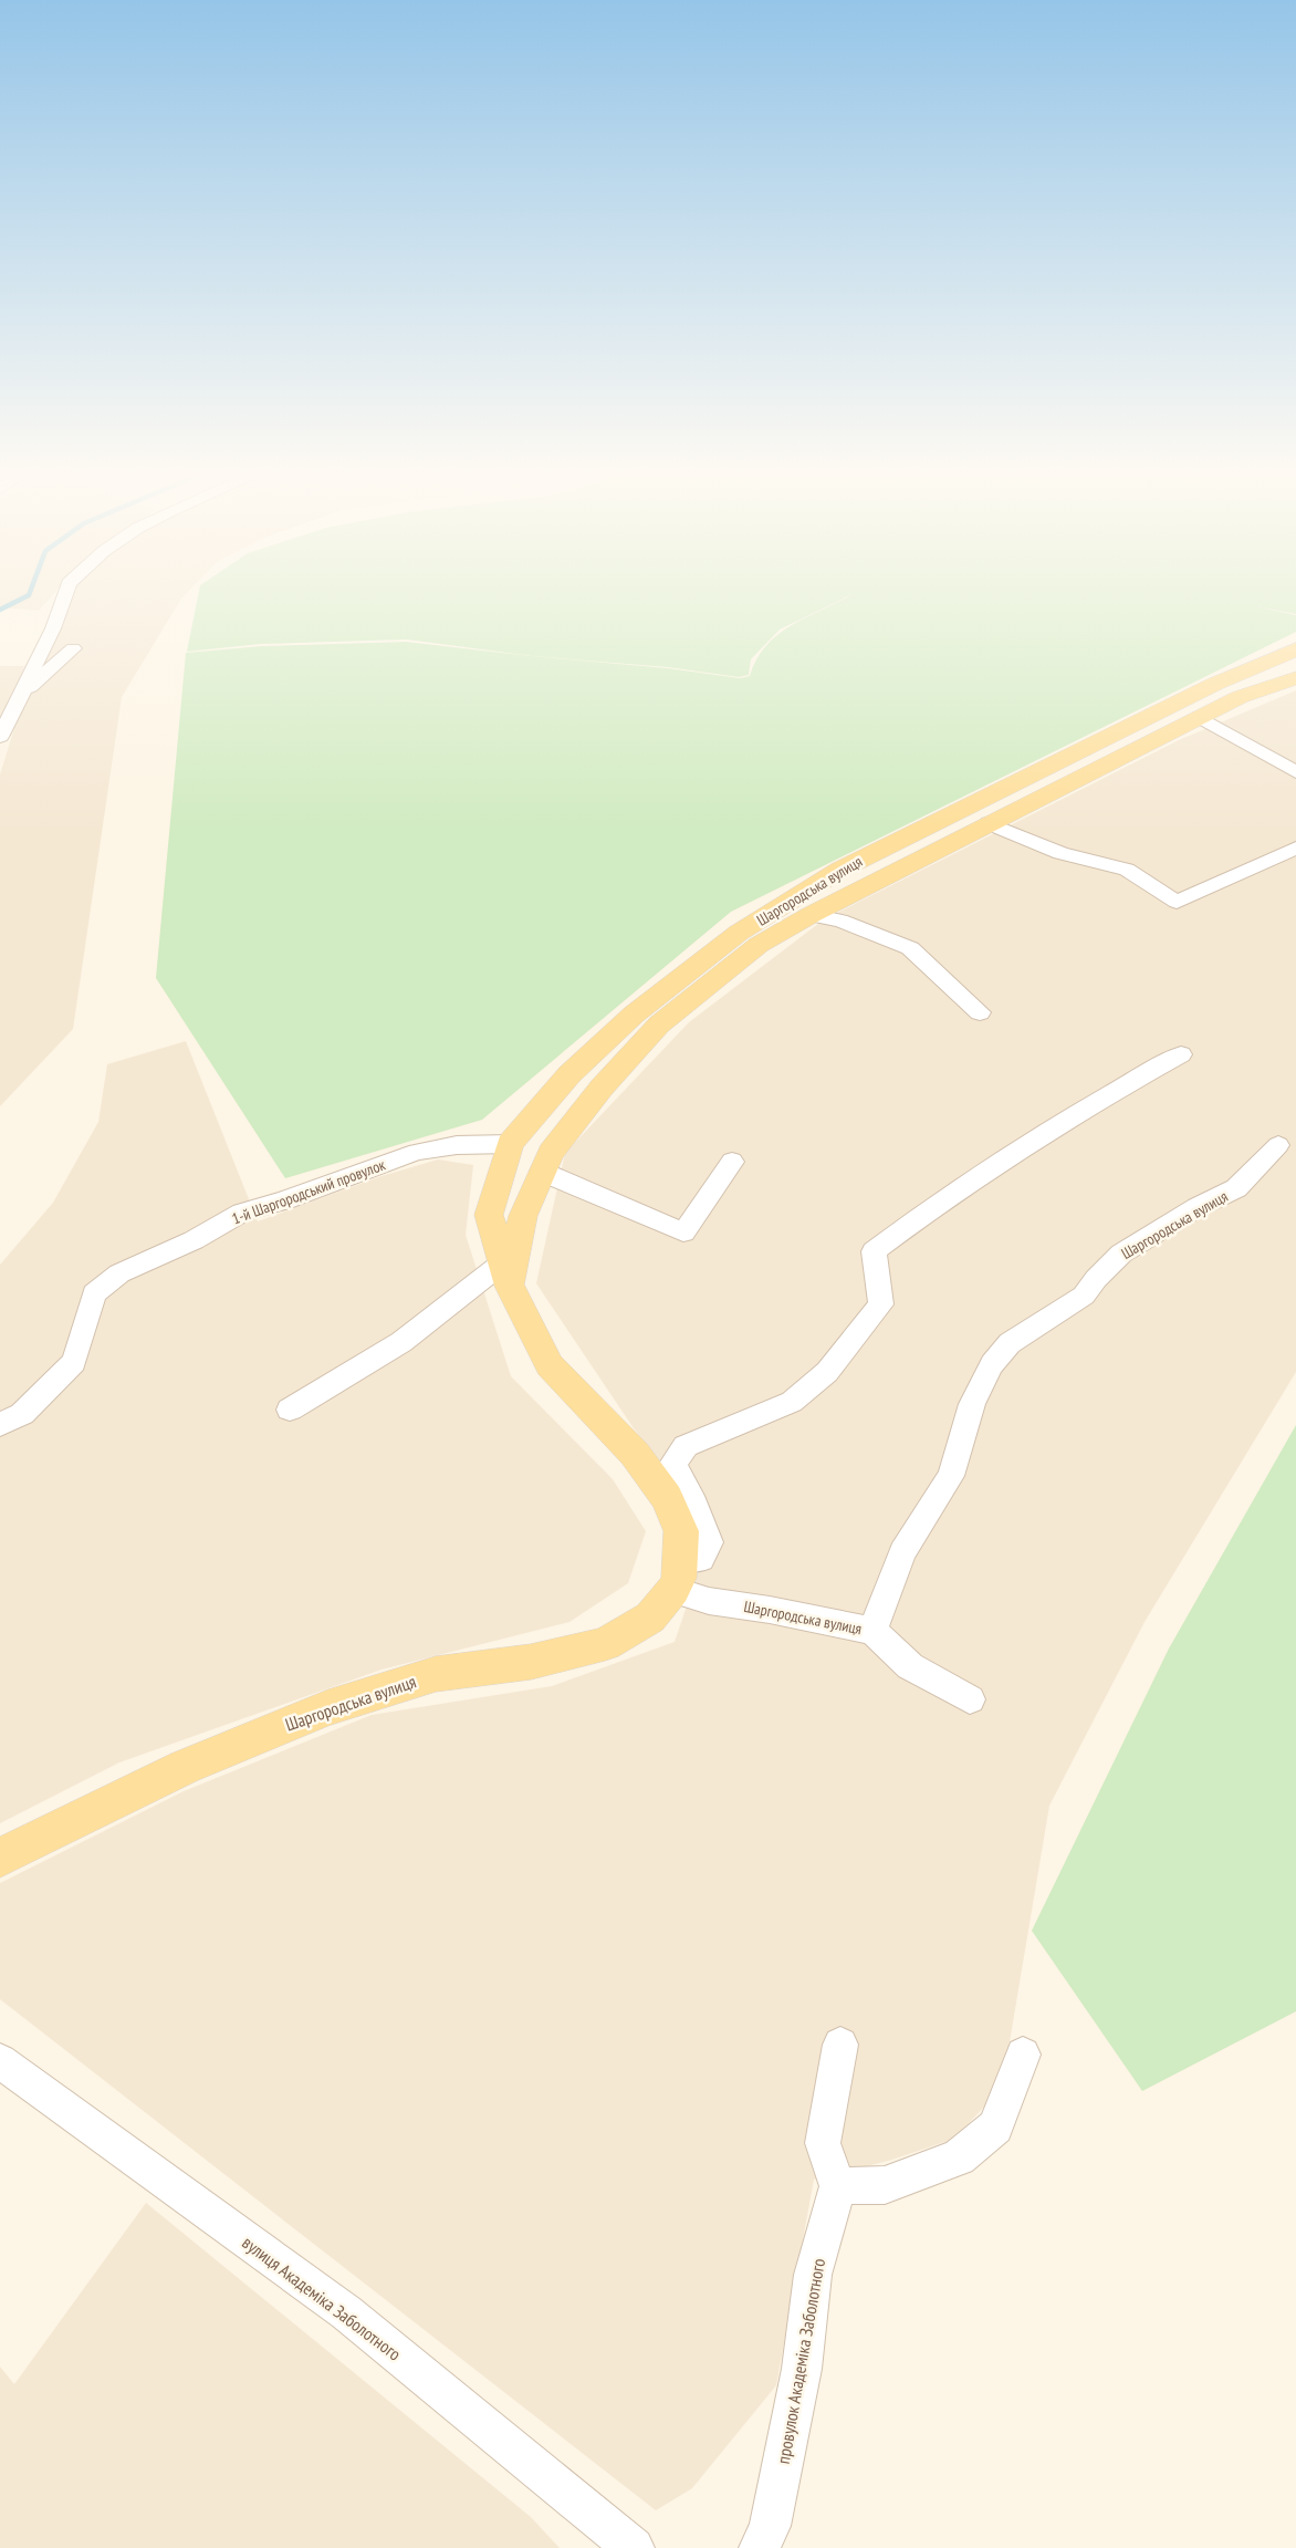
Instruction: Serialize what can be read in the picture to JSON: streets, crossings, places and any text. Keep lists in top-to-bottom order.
{
  "streets": {
    "main road": ["Шаргородська вулиця"],
    "street": ["1-й Шаргородський провулок", "вулиця Академіка Заболотного", "провулок Академіка Заболотного"]
  },
  "crossings": [
    ["Шаргородська вулиця", "1-й Шаргородський провулок"]
  ]
}
